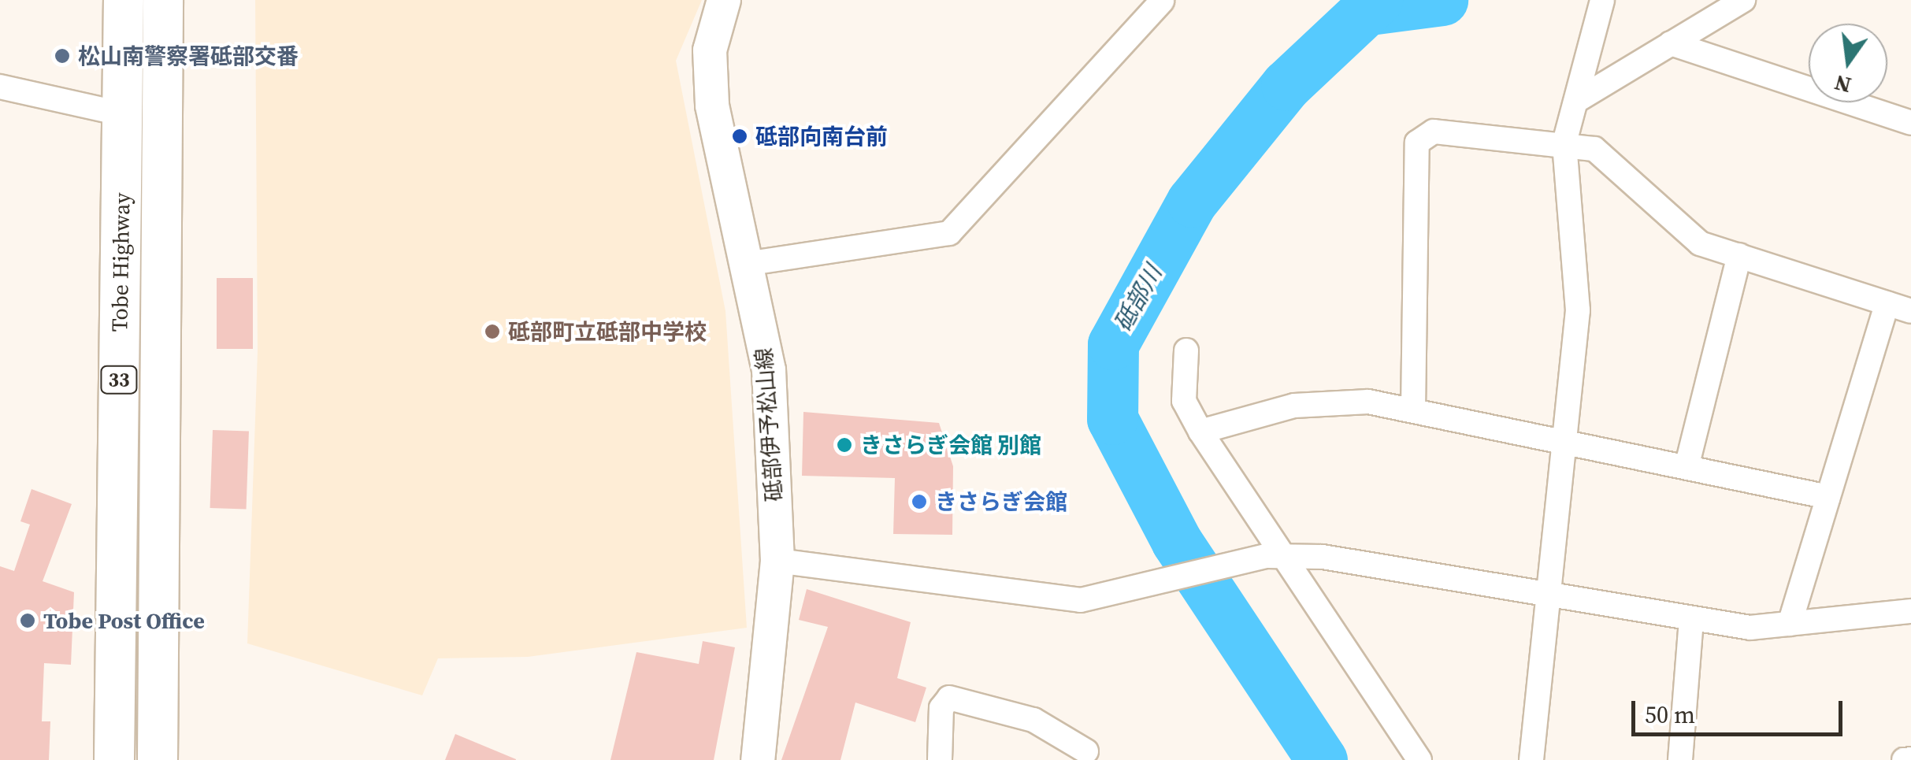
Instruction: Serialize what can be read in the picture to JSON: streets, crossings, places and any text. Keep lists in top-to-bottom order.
{
  "streets": {
    "highway": ["Tobe Highway", "33"],
    "main road": ["砥部伊予松山線"]
  },
  "water": ["砥部川"],
  "places": [
    "松山南警察署砥部交番",
    "砥部向南台前",
    "砥部町立砥部中学校",
    "きさらぎ会館 別館",
    "きさらぎ会館",
    "Tobe Post Office"
  ],
  "scale_bar": "50 m",
  "north": "bottom"
}
